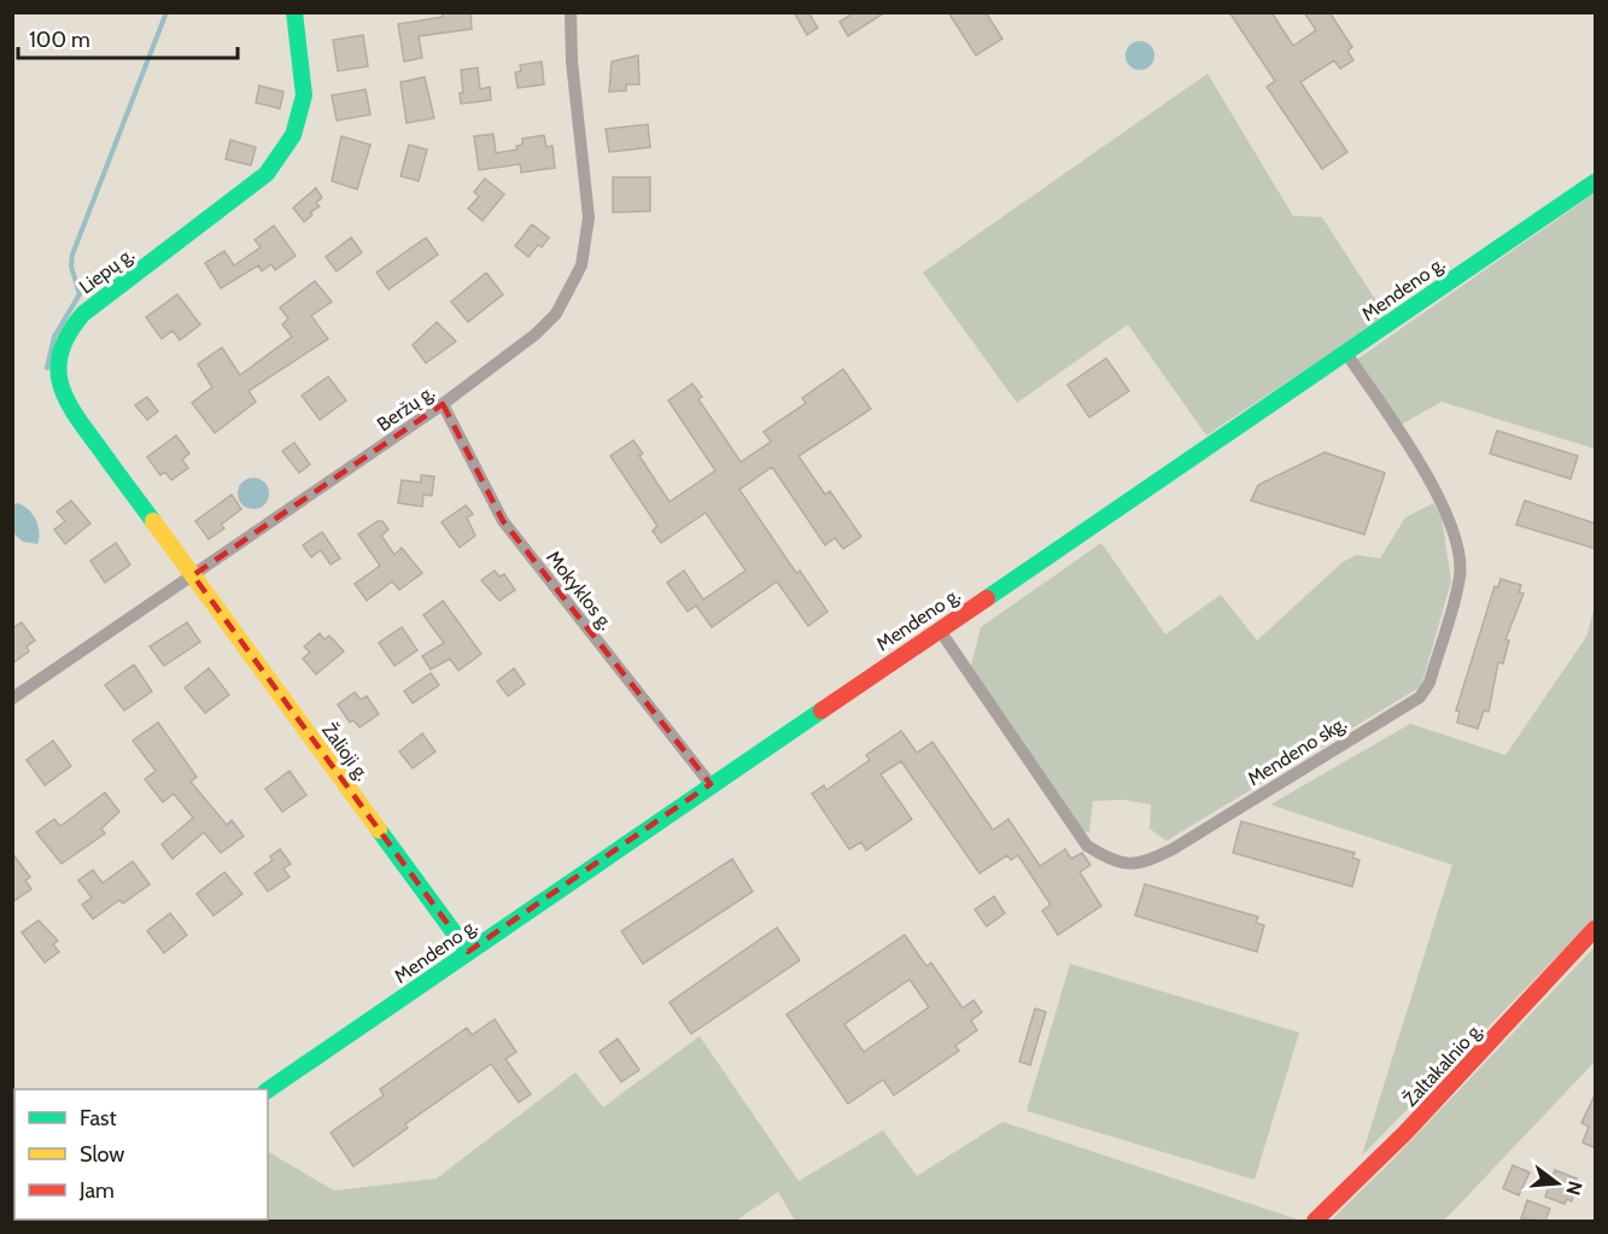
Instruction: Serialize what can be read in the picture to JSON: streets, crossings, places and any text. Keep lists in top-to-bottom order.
{
  "streets": {
    "street": [
      "Liepų g.",
      "Mendeno g.",
      "Beržų g.",
      "Mokyklos g.",
      "Mendeno skg.",
      "Žalioji g.",
      "Žaltakalnio g."
    ]
  },
  "crossings": [
    ["Liepų g.", "Beržų g."],
    ["Liepų g.", "Žalioji g."],
    ["Mendeno g.", "Mokyklos g."],
    ["Mendeno g.", "Mendeno skg."],
    ["Mendeno g.", "Žalioji g."],
    ["Beržų g.", "Mokyklos g."],
    ["Beržų g.", "Žalioji g."]
  ],
  "legend": ["Fast", "Slow", "Jam"],
  "scale_bar": "100 m",
  "north": "right"
}
